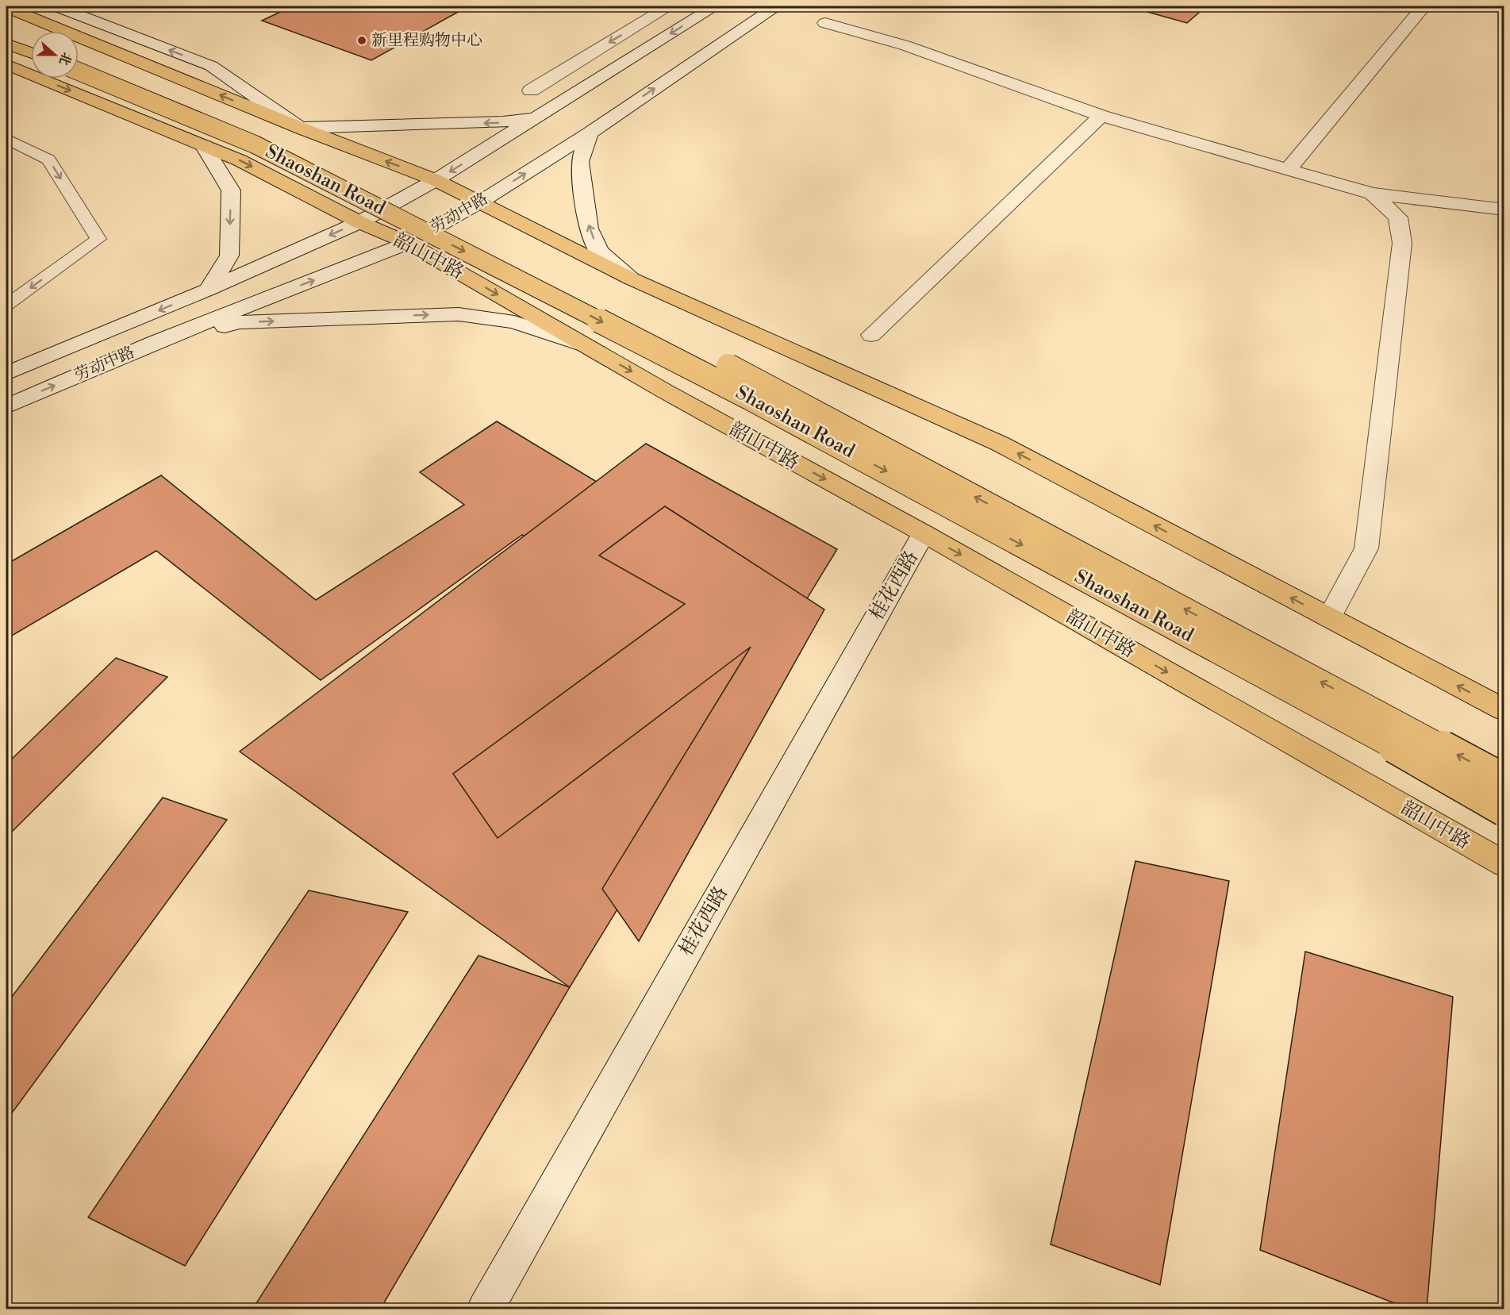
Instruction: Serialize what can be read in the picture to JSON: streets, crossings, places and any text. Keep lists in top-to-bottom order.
{
  "streets": {
    "main road": ["Shaoshan Road", "韶山中路"],
    "street": ["劳动中路", "桂花西路"]
  },
  "crossings": [
    ["劳动中路", "韶山中路"],
    ["韶山中路", "桂花西路"]
  ],
  "places": ["新里程购物中心"],
  "north": "right"
}
